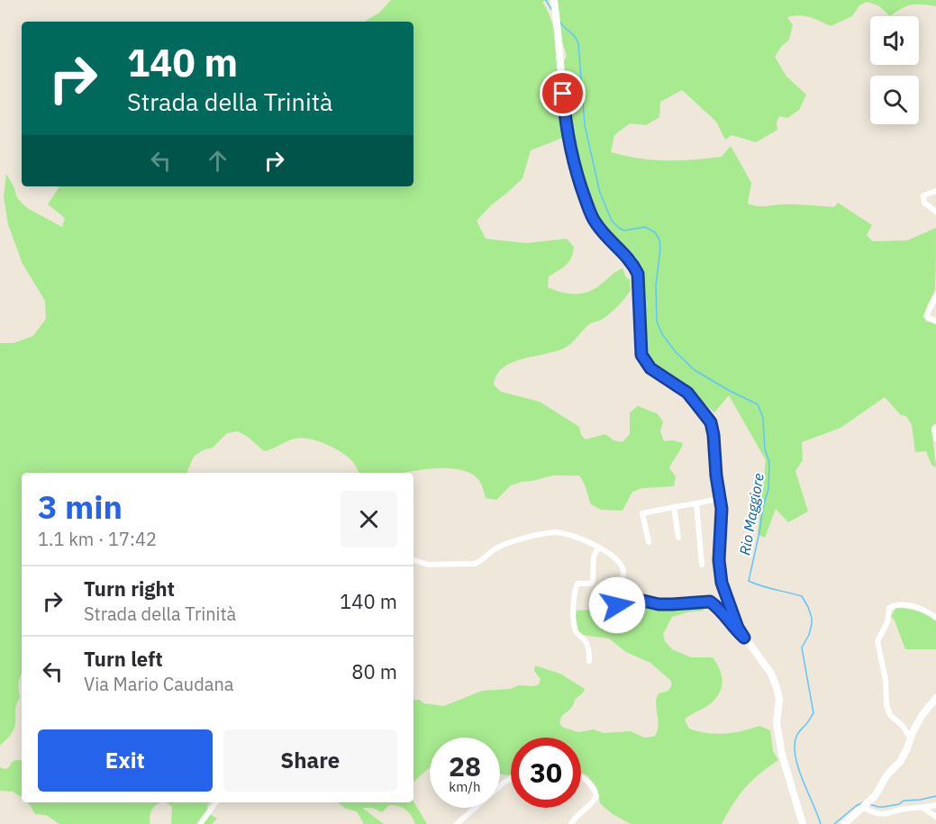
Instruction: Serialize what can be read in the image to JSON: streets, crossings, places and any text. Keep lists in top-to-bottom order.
{
  "water": ["Rio Maggiore"],
  "page": {
    "turn": ["140 m", "Strada della Trinità"],
    "heading": ["3 min", "1.1 km · 17:42"],
    "list": [
      {
        "name": "Turn right",
        "note": "Strada della Trinità",
        "value": "140 m"
      },
      {
        "name": "Turn left",
        "note": "Via Mario Caudana",
        "value": "80 m"
      }
    ],
    "buttons": ["Exit", "Share"],
    "speed": "28 km/h",
    "limit": "30"
  }
}
